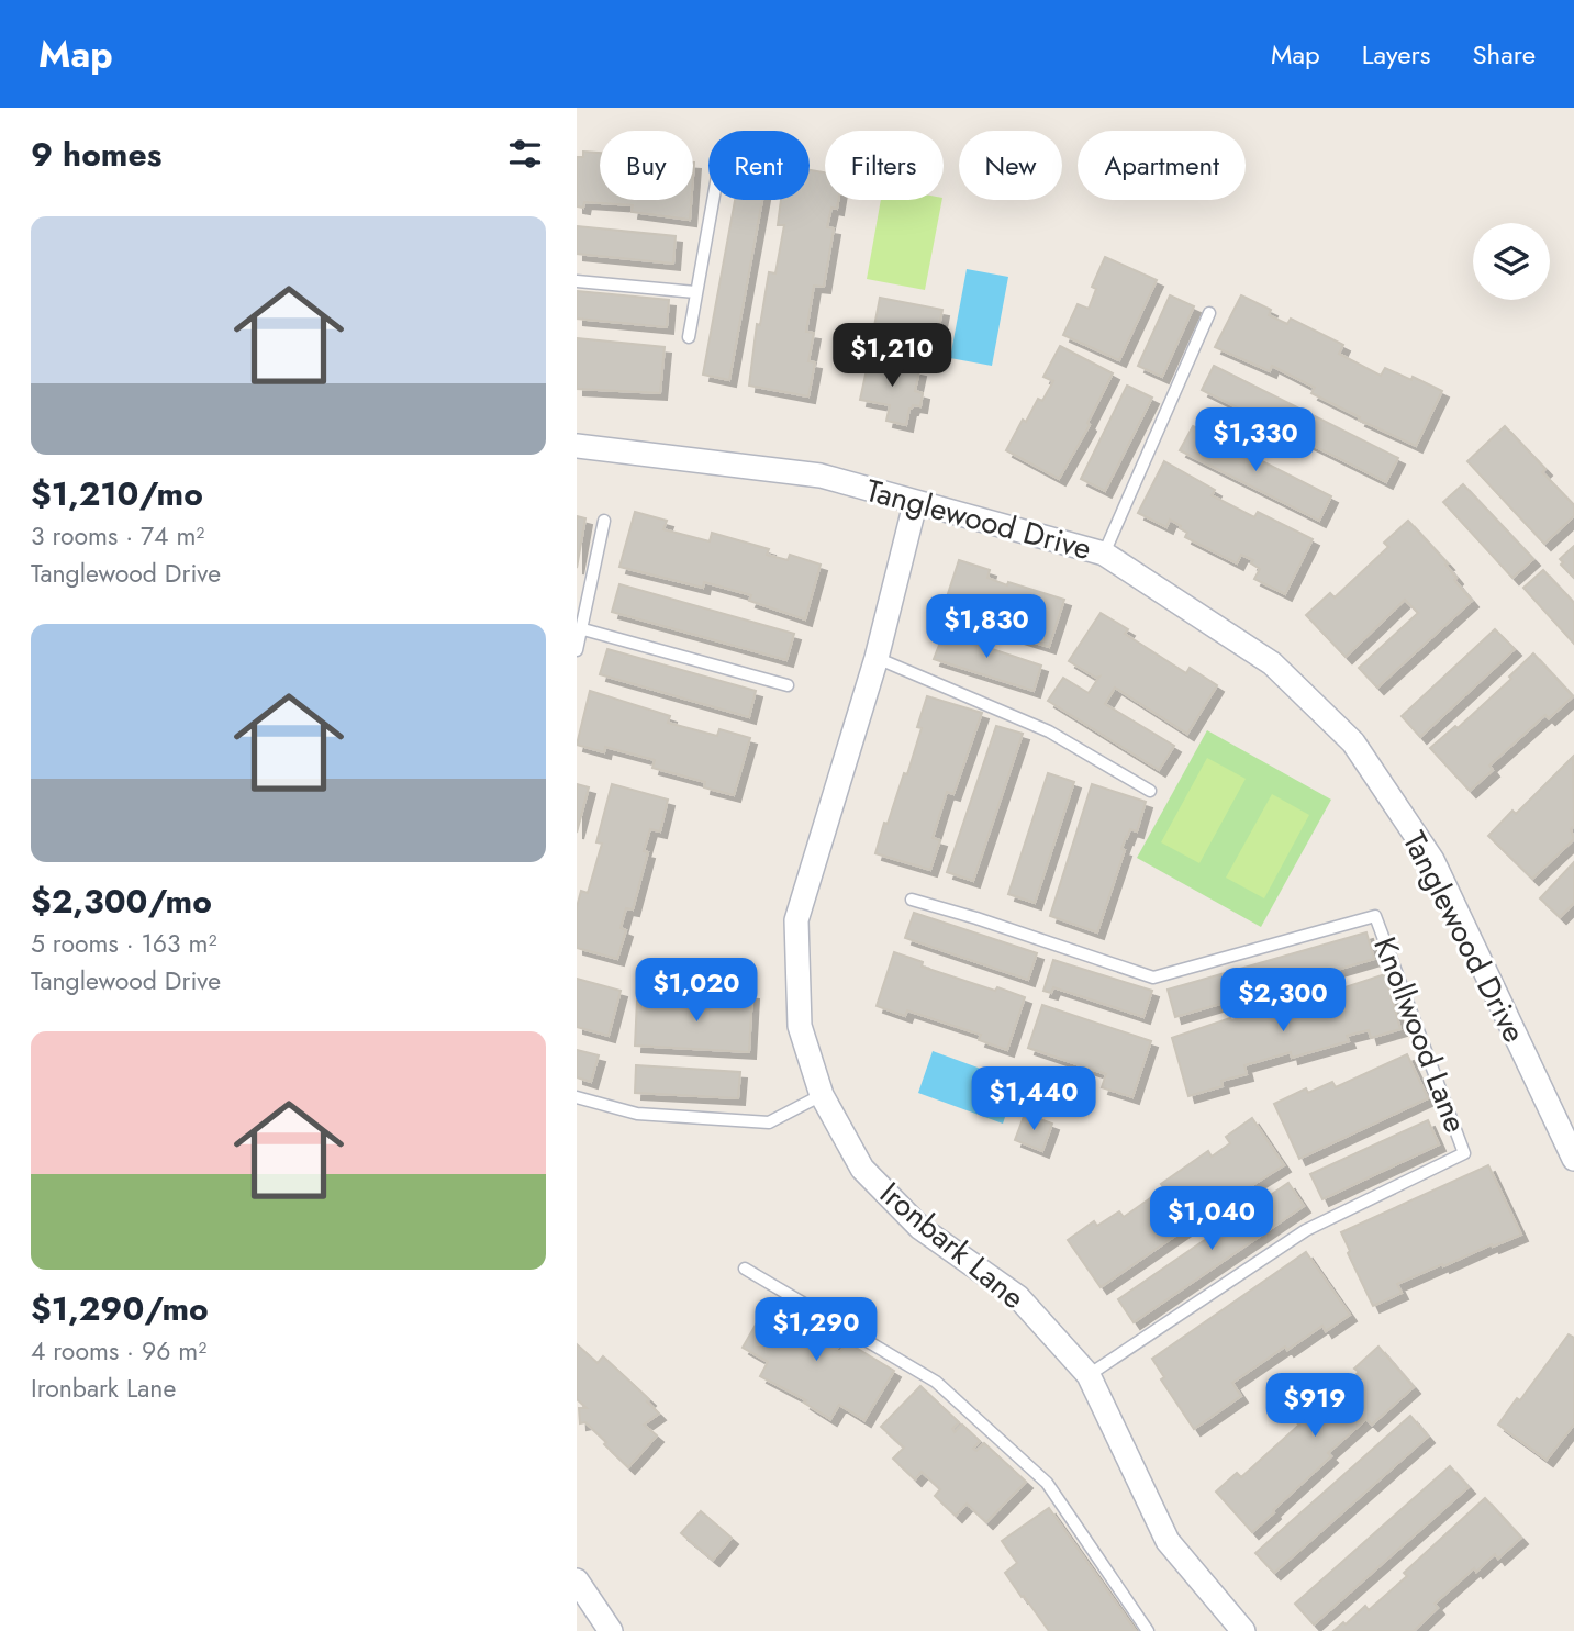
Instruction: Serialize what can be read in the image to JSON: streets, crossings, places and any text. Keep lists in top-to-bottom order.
{
  "streets": {
    "street": ["Tanglewood Drive", "Ironbark Lane"],
    "lane": ["Knollwood Lane"]
  },
  "crossings": [
    ["Tanglewood Drive", "Ironbark Lane"],
    ["Knollwood Lane", "Ironbark Lane"]
  ],
  "page": {
    "header": "Map",
    "nav": ["Map", "Layers", "Share"],
    "heading": "9 homes",
    "chip": [
      "Buy",
      "Rent",
      "Filters",
      "New",
      "Apartment"
    ],
    "list": [
      {
        "name": "$1,210/mo",
        "note": "3 rooms · 74 m² · Tanglewood Drive"
      },
      {
        "name": "$2,300/mo",
        "note": "5 rooms · 163 m² · Tanglewood Drive"
      },
      {
        "name": "$1,290/mo",
        "note": "4 rooms · 96 m² · Ironbark Lane"
      }
    ],
    "price": [
      "$1,210",
      "$1,330",
      "$1,830",
      "$1,020",
      "$2,300",
      "$1,440",
      "$1,040",
      "$1,290",
      "$919"
    ]
  }
}
